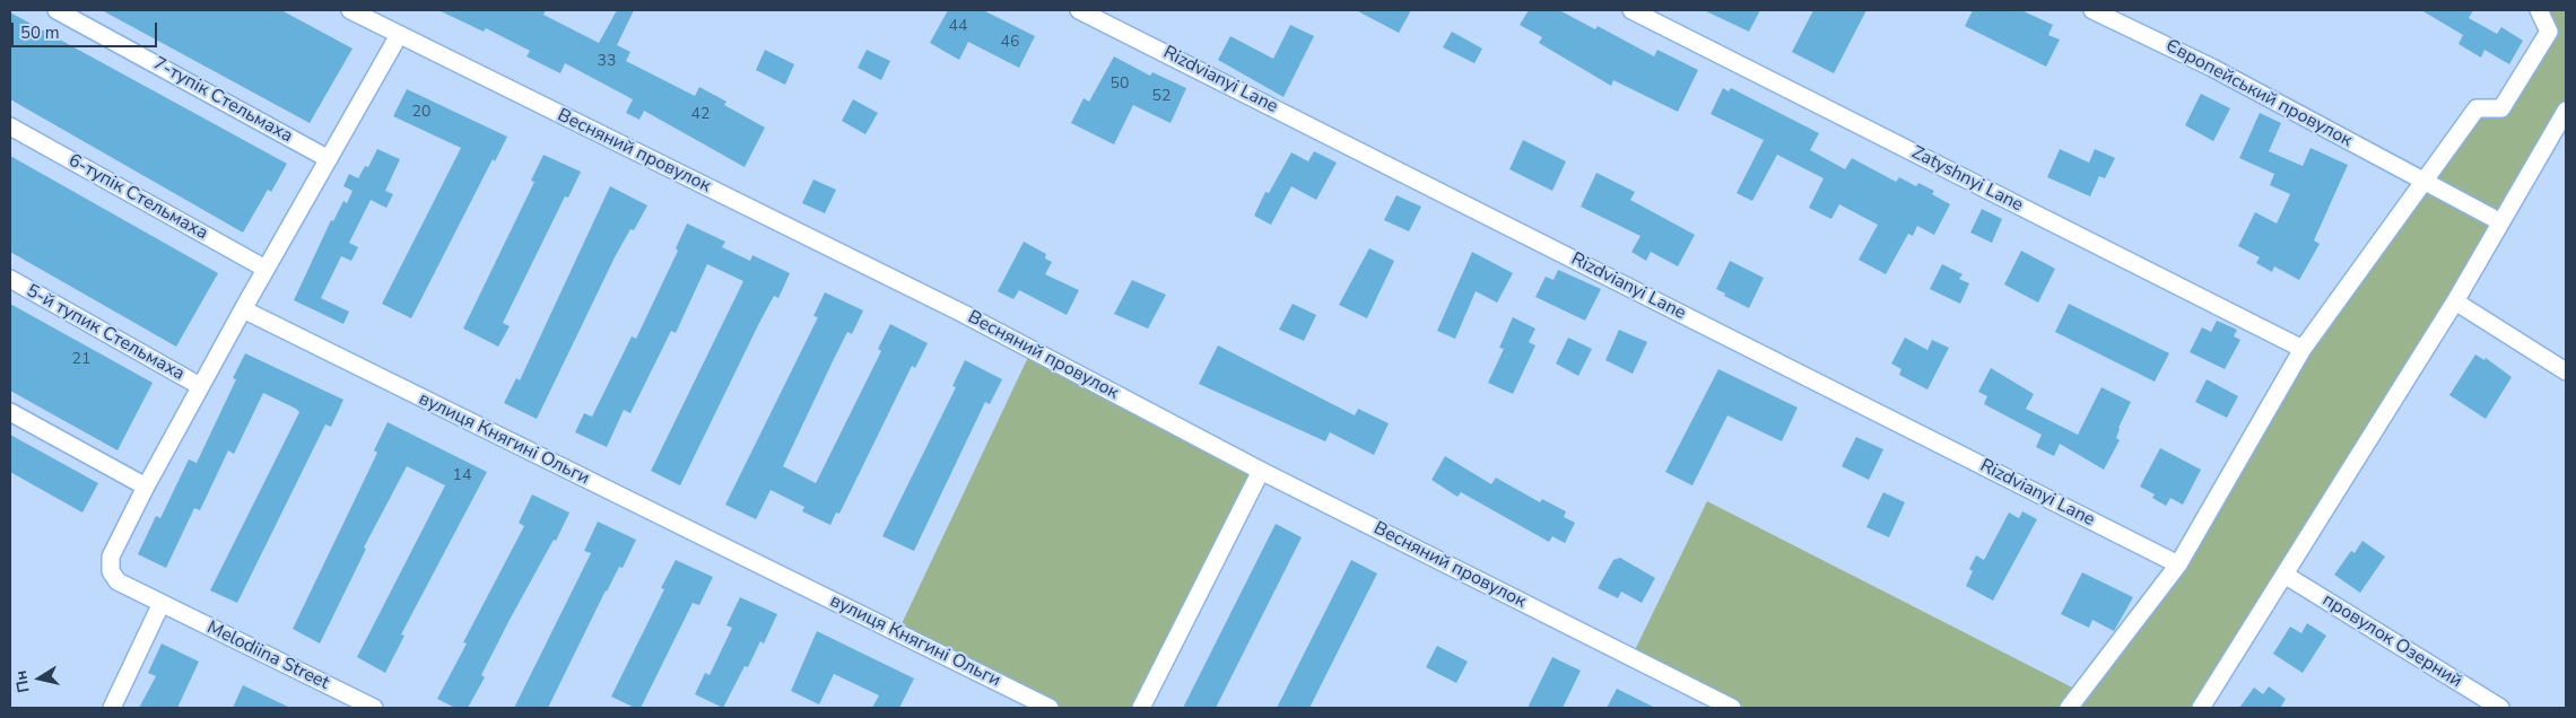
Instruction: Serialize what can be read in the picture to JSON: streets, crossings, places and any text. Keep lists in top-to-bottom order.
{
  "streets": {
    "street": [
      "Rizdvianyi Lane",
      "Європейський провулок",
      "7-тупік Стельмаха",
      "Весняний провулок",
      "Zatyshnyi Lane",
      "6-тупік Стельмаха",
      "5-й тупик Стельмаха",
      "вулиця Княгині Ольги",
      "провулок Озерний",
      "Melodiina Street"
    ]
  },
  "crossings": [
    ["5-й тупик Стельмаха", "Melodiina Street"],
    ["вулиця Княгині Ольги", "Melodiina Street"]
  ],
  "house_numbers": [
    "44",
    "46",
    "33",
    "50",
    "52",
    "20",
    "42",
    "21",
    "14"
  ],
  "scale_bar": "50 m",
  "north": "left"
}
